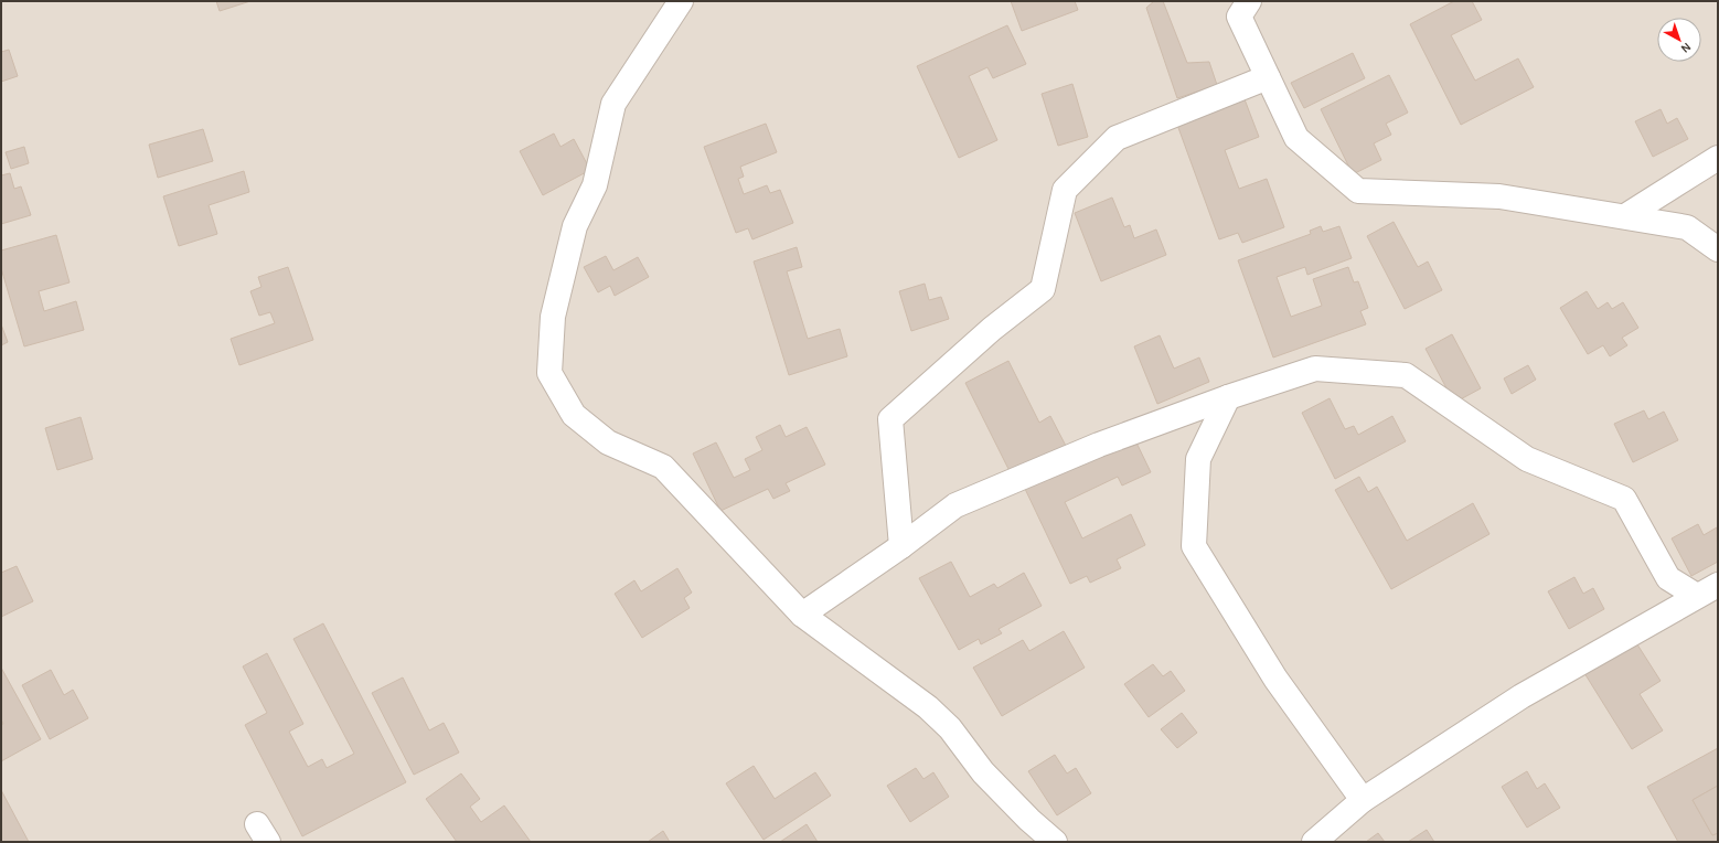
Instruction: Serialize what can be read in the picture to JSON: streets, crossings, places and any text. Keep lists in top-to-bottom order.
{
  "north": "bottom right"
}
